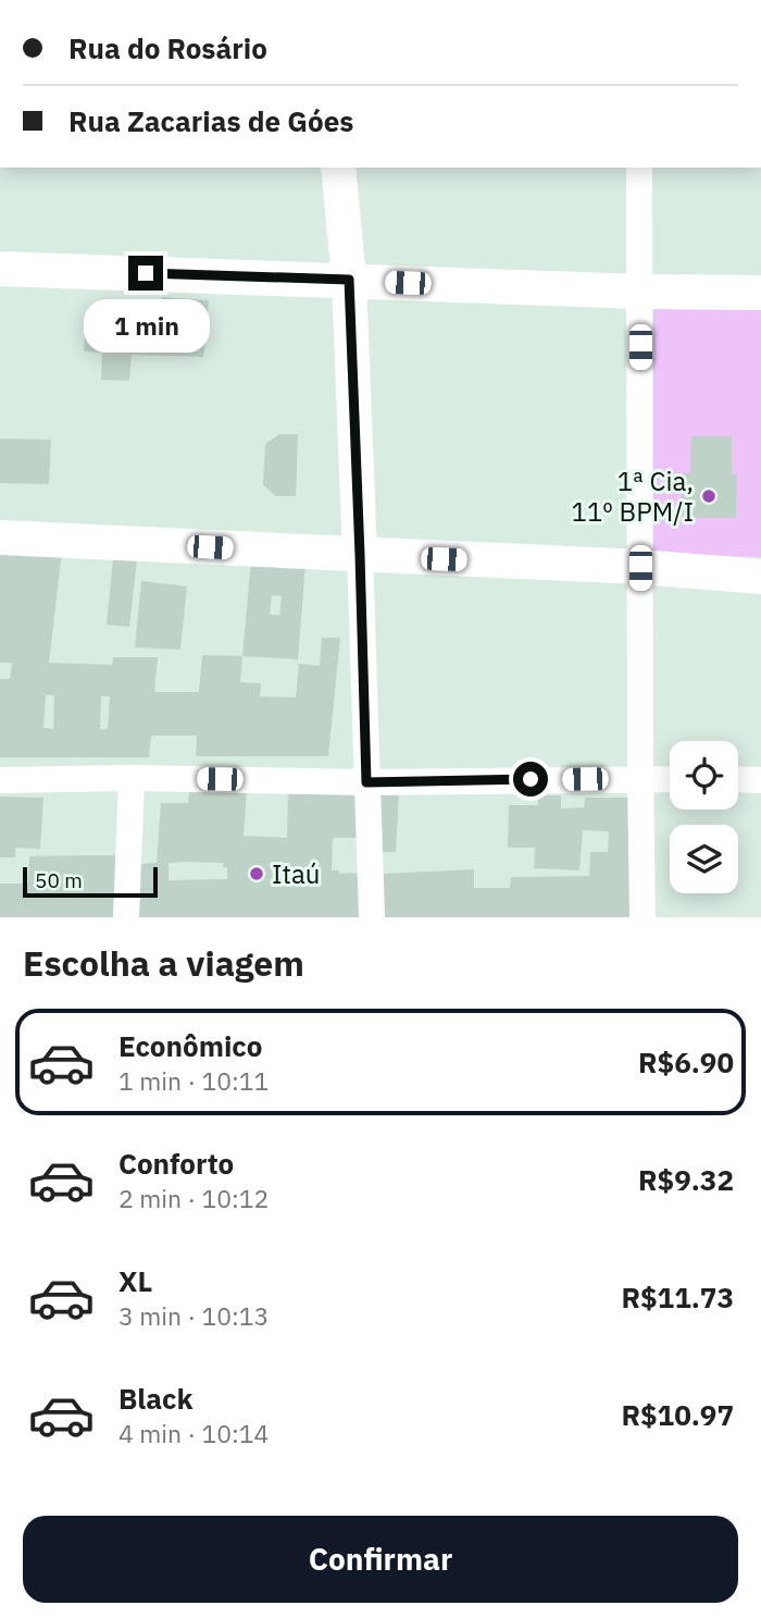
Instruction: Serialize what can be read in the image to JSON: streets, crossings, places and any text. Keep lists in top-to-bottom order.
{
  "places": ["1ª Cia, 11º BPM/I", "Itaú"],
  "scale_bar": "50 m",
  "page": {
    "banner": ["Rua do Rosário", "Rua Zacarias de Góes"],
    "bubble": "1 min",
    "scale": "50 m",
    "heading": "Escolha a viagem",
    "list": [
      {
        "name": "Econômico",
        "note": "1 min · 10:11",
        "value": "R$6.90"
      },
      {
        "name": "Conforto",
        "note": "2 min · 10:12",
        "value": "R$9.32"
      },
      {
        "name": "XL",
        "note": "3 min · 10:13",
        "value": "R$11.73"
      },
      {
        "name": "Black",
        "note": "4 min · 10:14",
        "value": "R$10.97"
      }
    ],
    "buttons": "Confirmar"
  }
}
